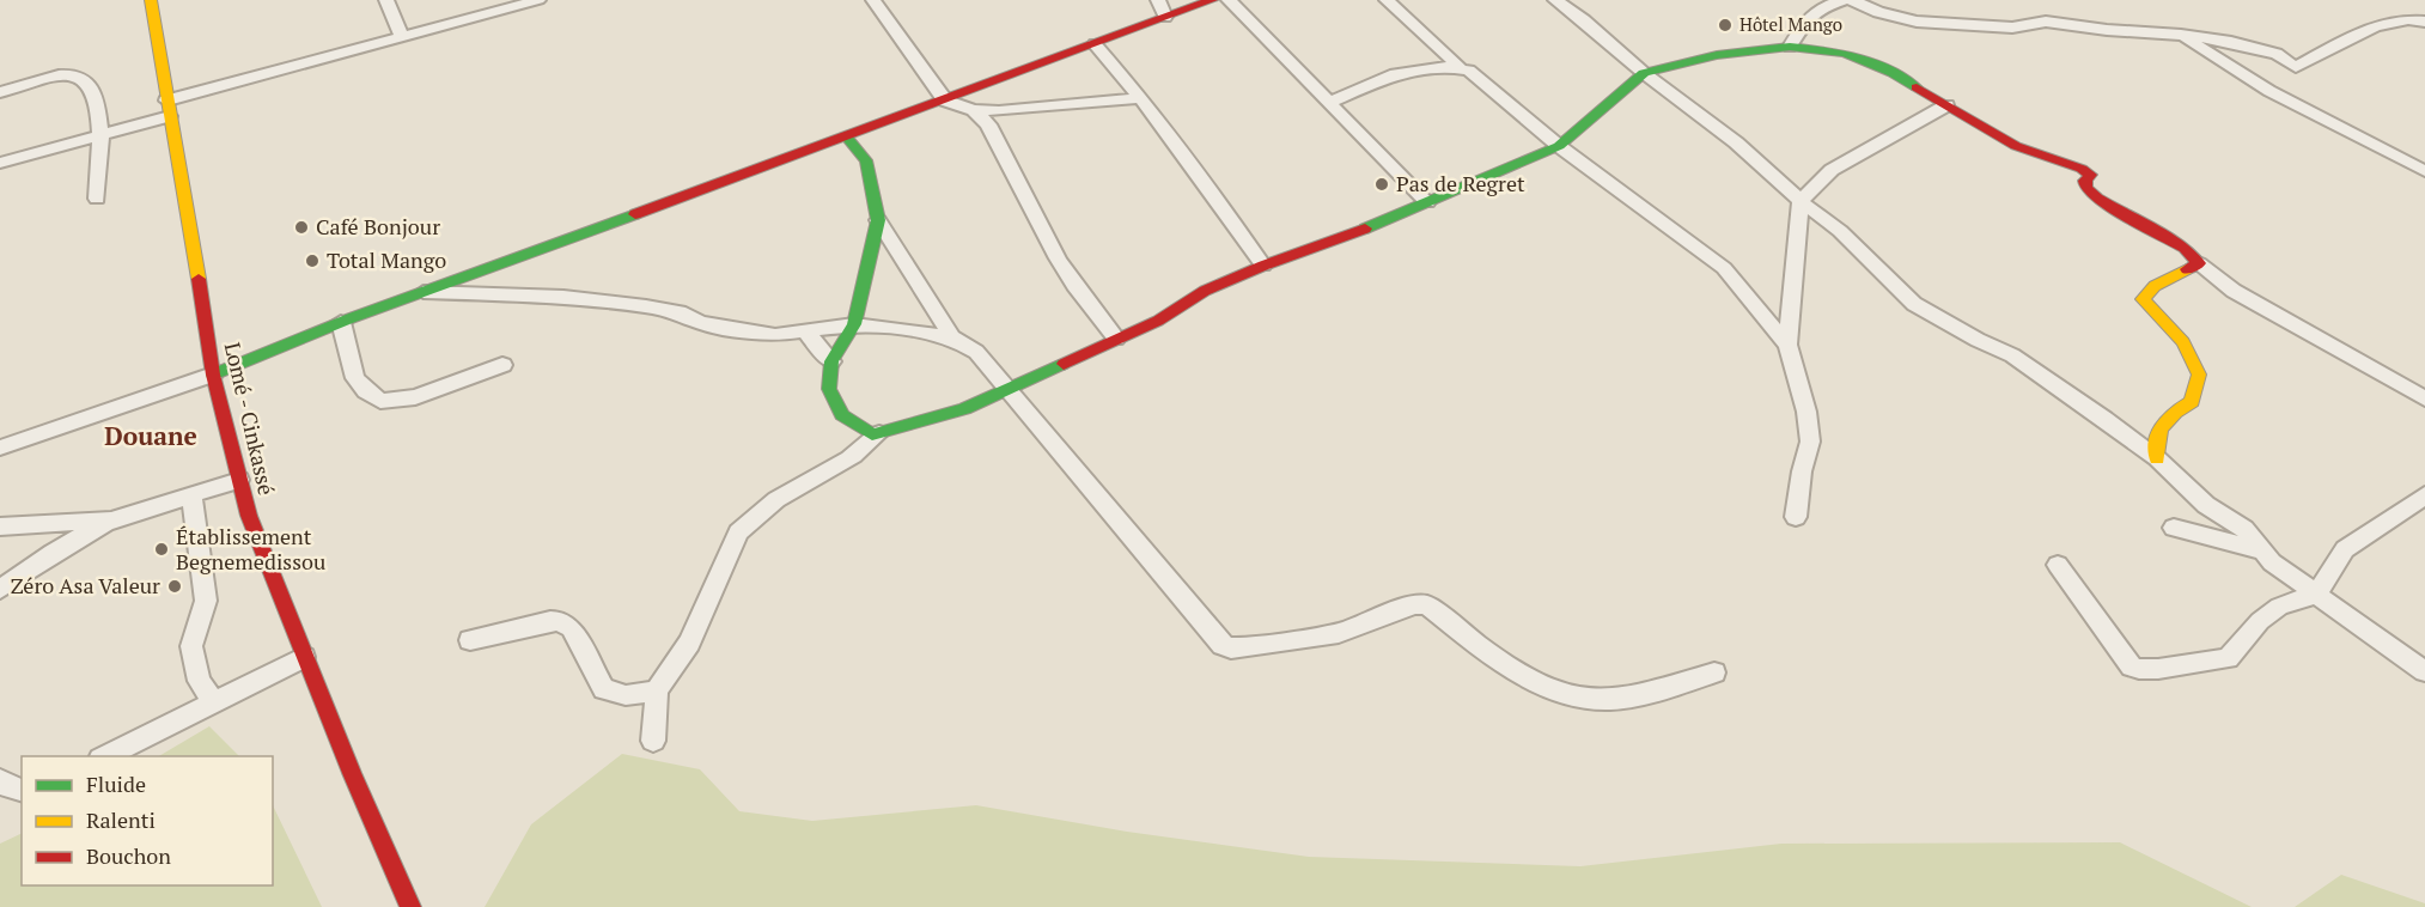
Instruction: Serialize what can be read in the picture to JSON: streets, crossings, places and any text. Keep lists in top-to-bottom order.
{
  "streets": {
    "main road": ["Lomé - Cinkassé"]
  },
  "districts": ["Douane"],
  "places": [
    "Hôtel Mango",
    "Pas de Regret",
    "Café Bonjour",
    "Total Mango",
    "Établissement Begnemedissou",
    "Zéro Asa Valeur"
  ],
  "legend": ["Fluide", "Ralenti", "Bouchon"]
}
